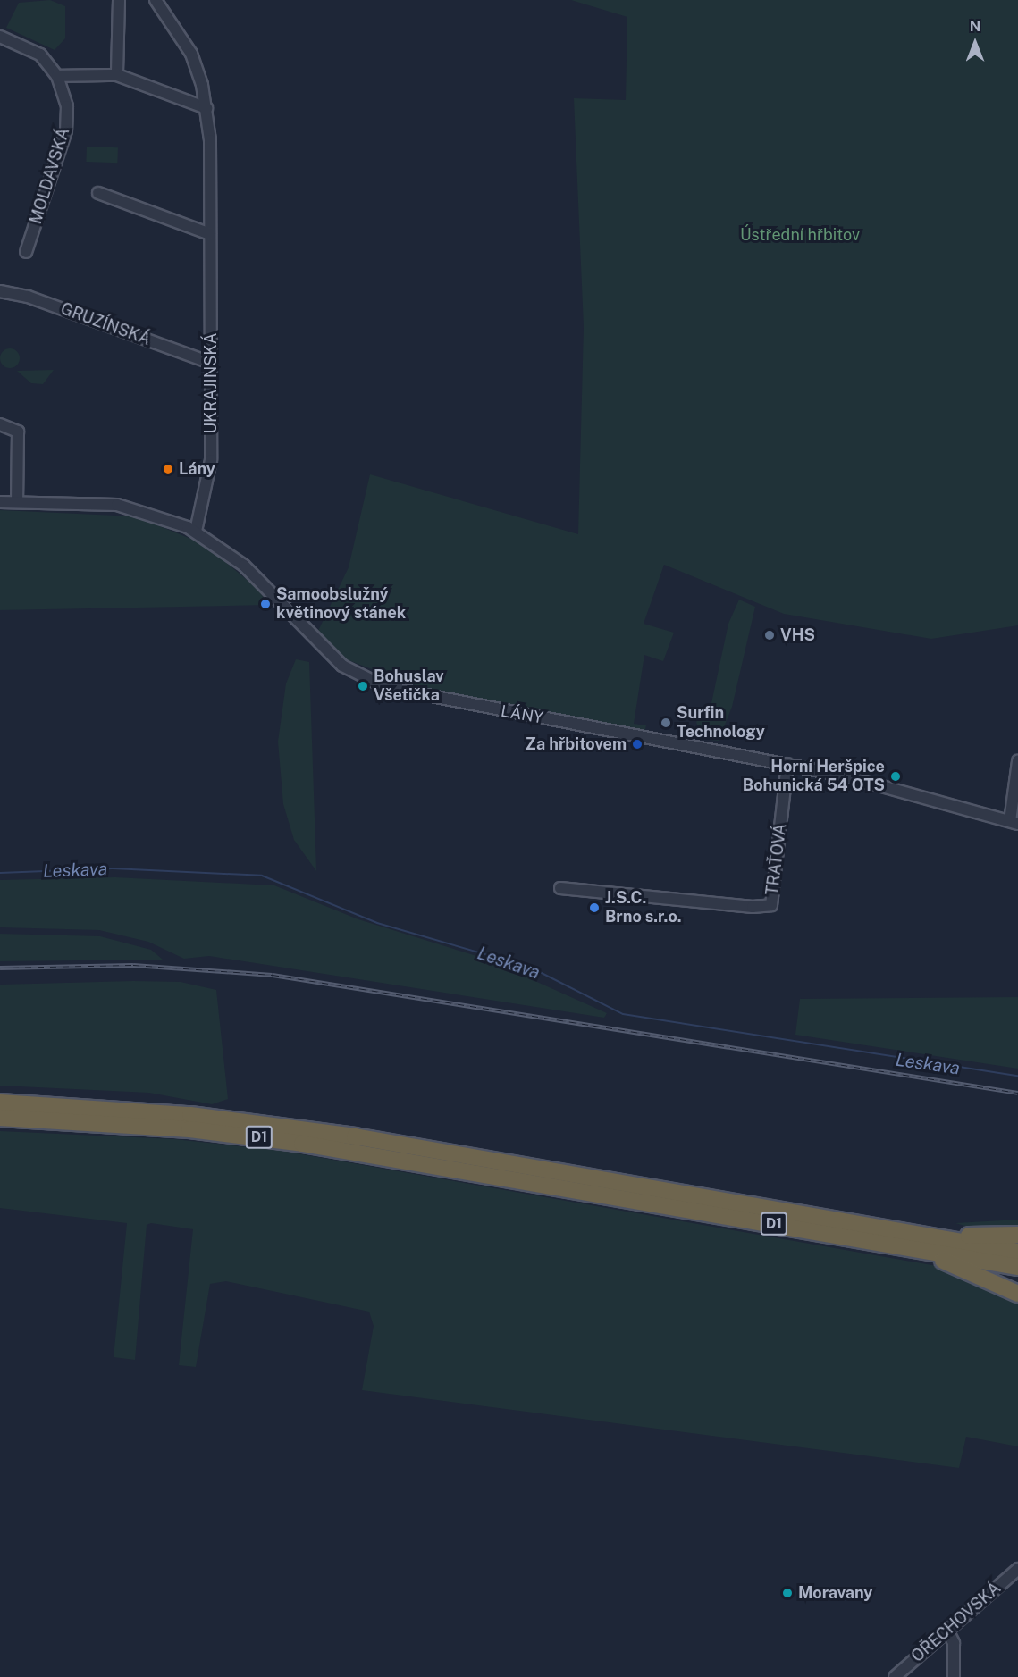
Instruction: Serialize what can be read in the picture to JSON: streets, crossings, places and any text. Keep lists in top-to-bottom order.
{
  "streets": {
    "highway": ["D1"],
    "street": [
      "MOLDAVSKÁ",
      "GRUZÍNSKÁ",
      "UKRAJINSKÁ",
      "LÁNY",
      "TRAŤOVÁ",
      "OŘECHOVSKÁ"
    ]
  },
  "crossings": [
    ["GRUZÍNSKÁ", "UKRAJINSKÁ"],
    ["UKRAJINSKÁ", "LÁNY"],
    ["LÁNY", "TRAŤOVÁ"]
  ],
  "water": ["Leskava"],
  "parks": ["Ústřední hřbitov"],
  "places": [
    "Lány",
    "Samoobslužný květinový stánek",
    "VHS",
    "Bohuslav Všetička",
    "Surfin Technology",
    "Za hřbitovem",
    "Horní Heršpice Bohunická 54 OTS",
    "J.S.C. Brno s.r.o.",
    "Moravany"
  ],
  "north": "top"
}
